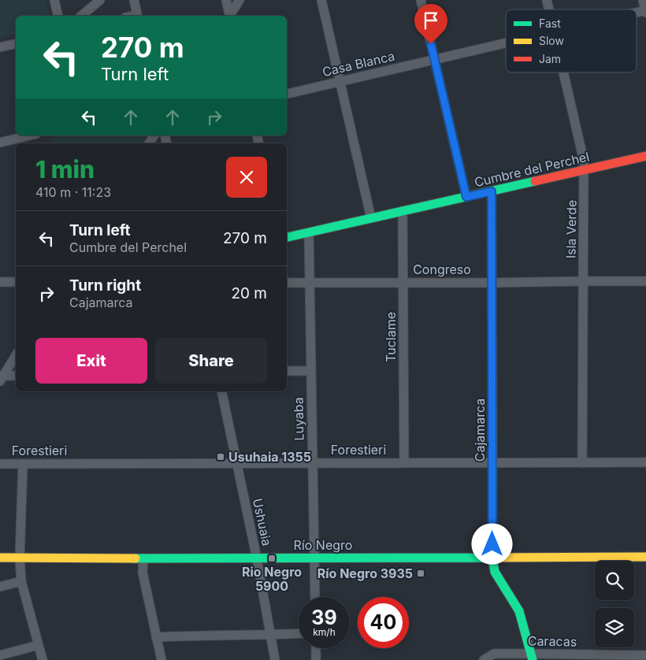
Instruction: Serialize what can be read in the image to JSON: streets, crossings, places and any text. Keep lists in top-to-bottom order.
{
  "streets": {
    "street": [
      "Casa Blanca",
      "Cumbre del Perchel",
      "Isla Verde",
      "Congreso",
      "Tuclame",
      "Luyaba",
      "Cajamarca",
      "Forestieri",
      "Ushuaia",
      "Río Negro",
      "Caracas"
    ]
  },
  "crossings": [
    ["Cumbre del Perchel", "Isla Verde"],
    ["Cumbre del Perchel", "Tuclame"],
    ["Cumbre del Perchel", "Luyaba"],
    ["Cumbre del Perchel", "Cajamarca"],
    ["Isla Verde", "Congreso"],
    ["Isla Verde", "Forestieri"],
    ["Congreso", "Tuclame"],
    ["Congreso", "Luyaba"],
    ["Congreso", "Cajamarca"],
    ["Tuclame", "Forestieri"],
    ["Luyaba", "Forestieri"],
    ["Luyaba", "Río Negro"],
    ["Cajamarca", "Forestieri"],
    ["Cajamarca", "Río Negro"],
    ["Cajamarca", "Caracas"],
    ["Forestieri", "Ushuaia"],
    ["Ushuaia", "Río Negro"]
  ],
  "places": {
    "transit": ["Usuhaia 1355", "Rio Negro 5900", "Río Negro 3935"]
  },
  "legend": ["Fast", "Slow", "Jam"],
  "page": {
    "turn": ["270 m", "Turn left"],
    "heading": ["1 min", "410 m · 11:23"],
    "list": [
      {
        "name": "Turn left",
        "note": "Cumbre del Perchel",
        "value": "270 m"
      },
      {
        "name": "Turn right",
        "note": "Cajamarca",
        "value": "20 m"
      }
    ],
    "buttons": ["Exit", "Share"],
    "speed": "39 km/h",
    "limit": "40"
  }
}
